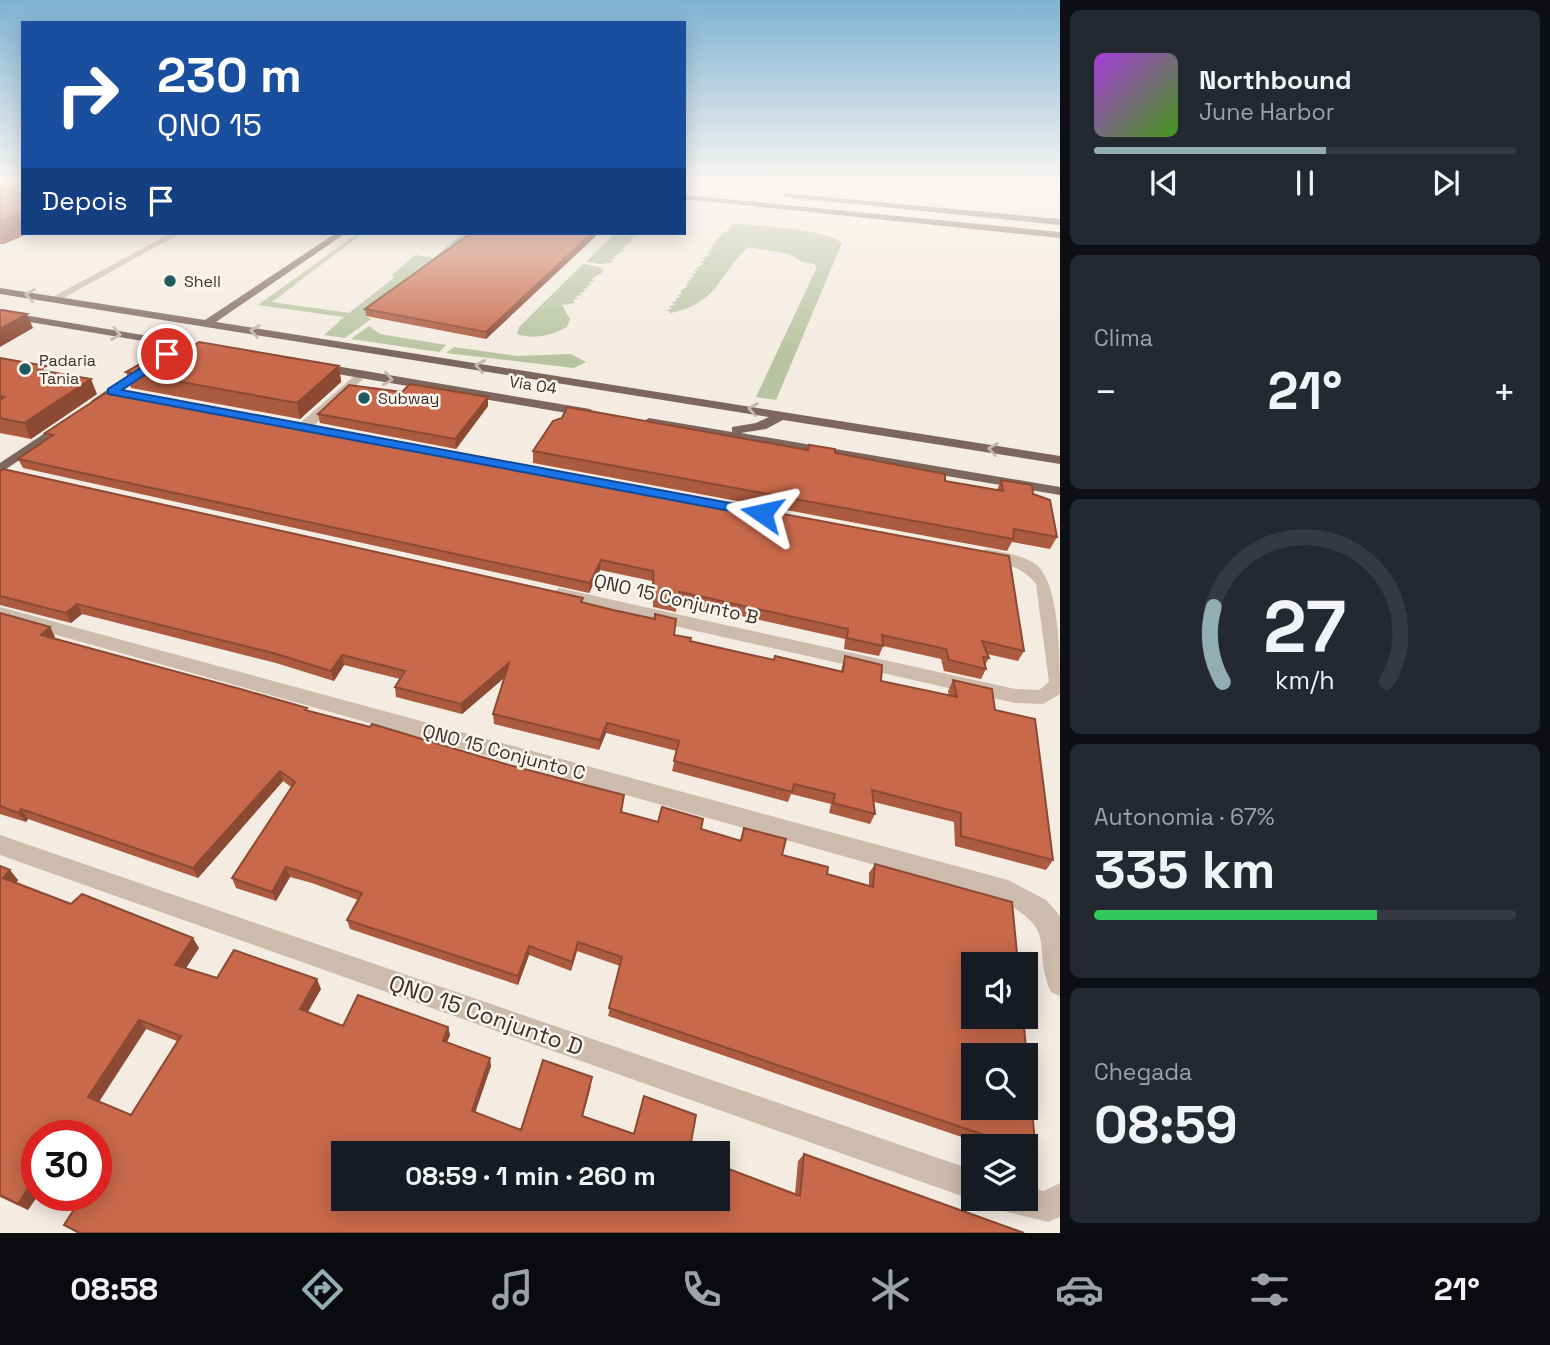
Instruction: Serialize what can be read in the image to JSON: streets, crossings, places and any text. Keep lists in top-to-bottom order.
{
  "streets": {
    "main road": ["Via O4"],
    "street": ["QNO 15 Conjunto B", "QNO 15 Conjunto C", "QNO 15 Conjunto D"]
  },
  "places": ["Shell", "Padaria Tania", "Subway"],
  "page": {
    "turn": ["230 m", "QNO 15"],
    "song": ["Northbound", "June Harbor"],
    "then": "Depois",
    "tile": [
      "Clima",
      ["Autonomia · 67%", "335 km"],
      ["Chegada", "08:59"]
    ],
    "heat": ["−", "21°", "+"],
    "limit": "30",
    "trip": "08:59 · 1 min · 260 m",
    "tabs": ["08:58", "21°"],
    "gauge": ["27", "km/h"]
  }
}
